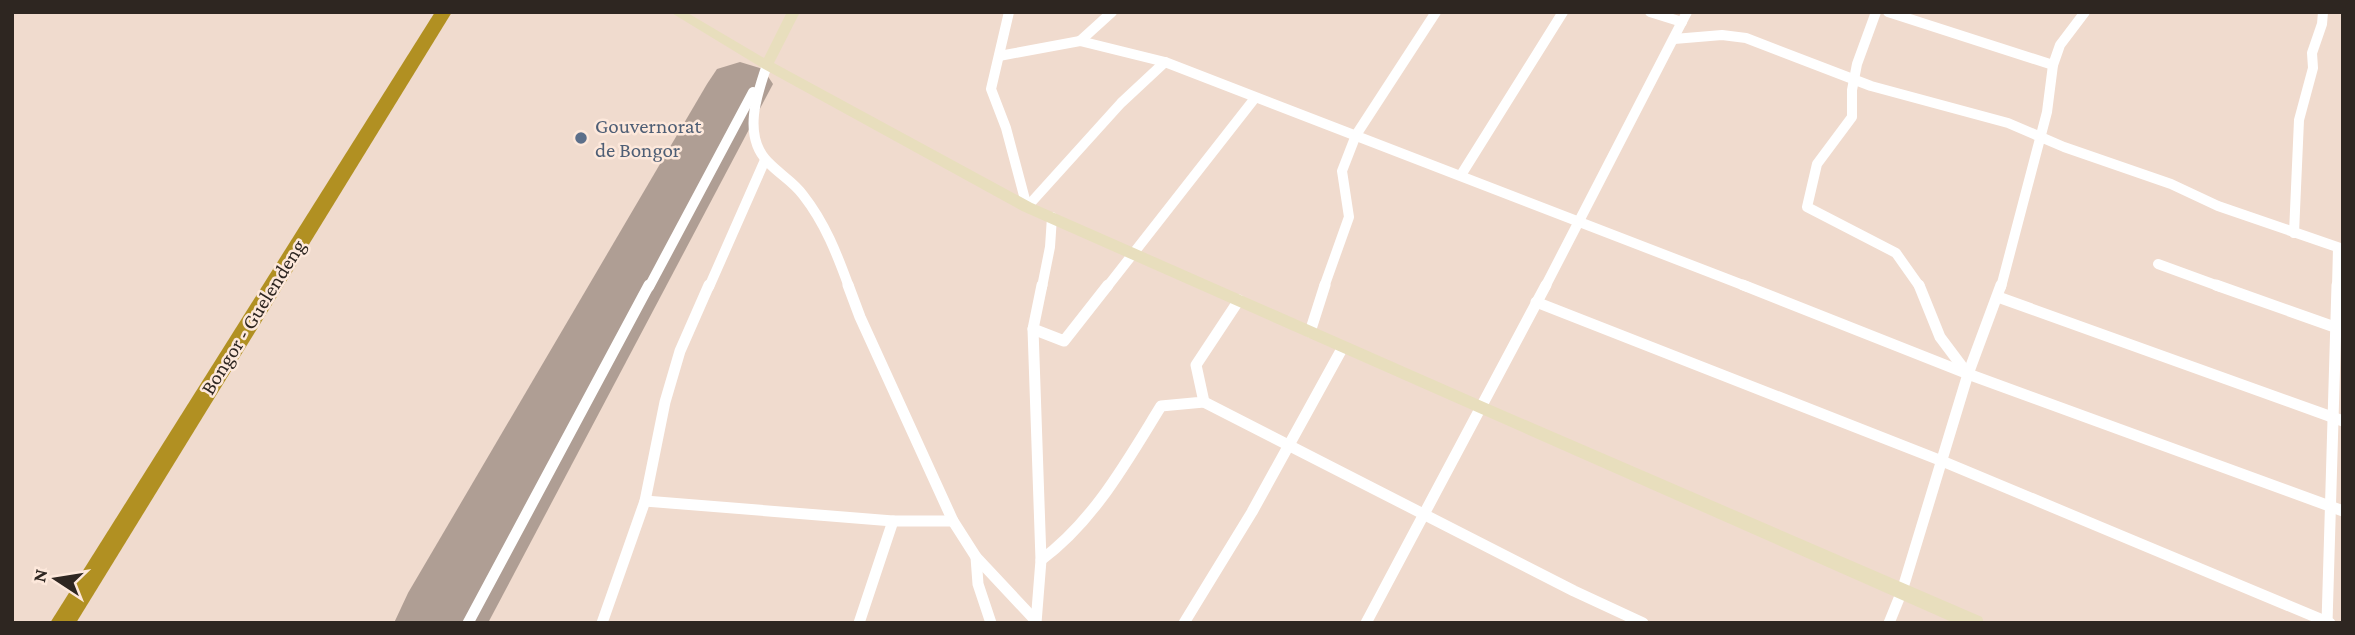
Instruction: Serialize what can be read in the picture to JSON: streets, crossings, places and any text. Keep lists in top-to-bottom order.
{
  "streets": {
    "highway": ["Bongor - Guelendeng"]
  },
  "places": ["Gouvernorat de Bongor"],
  "north": "left"
}
